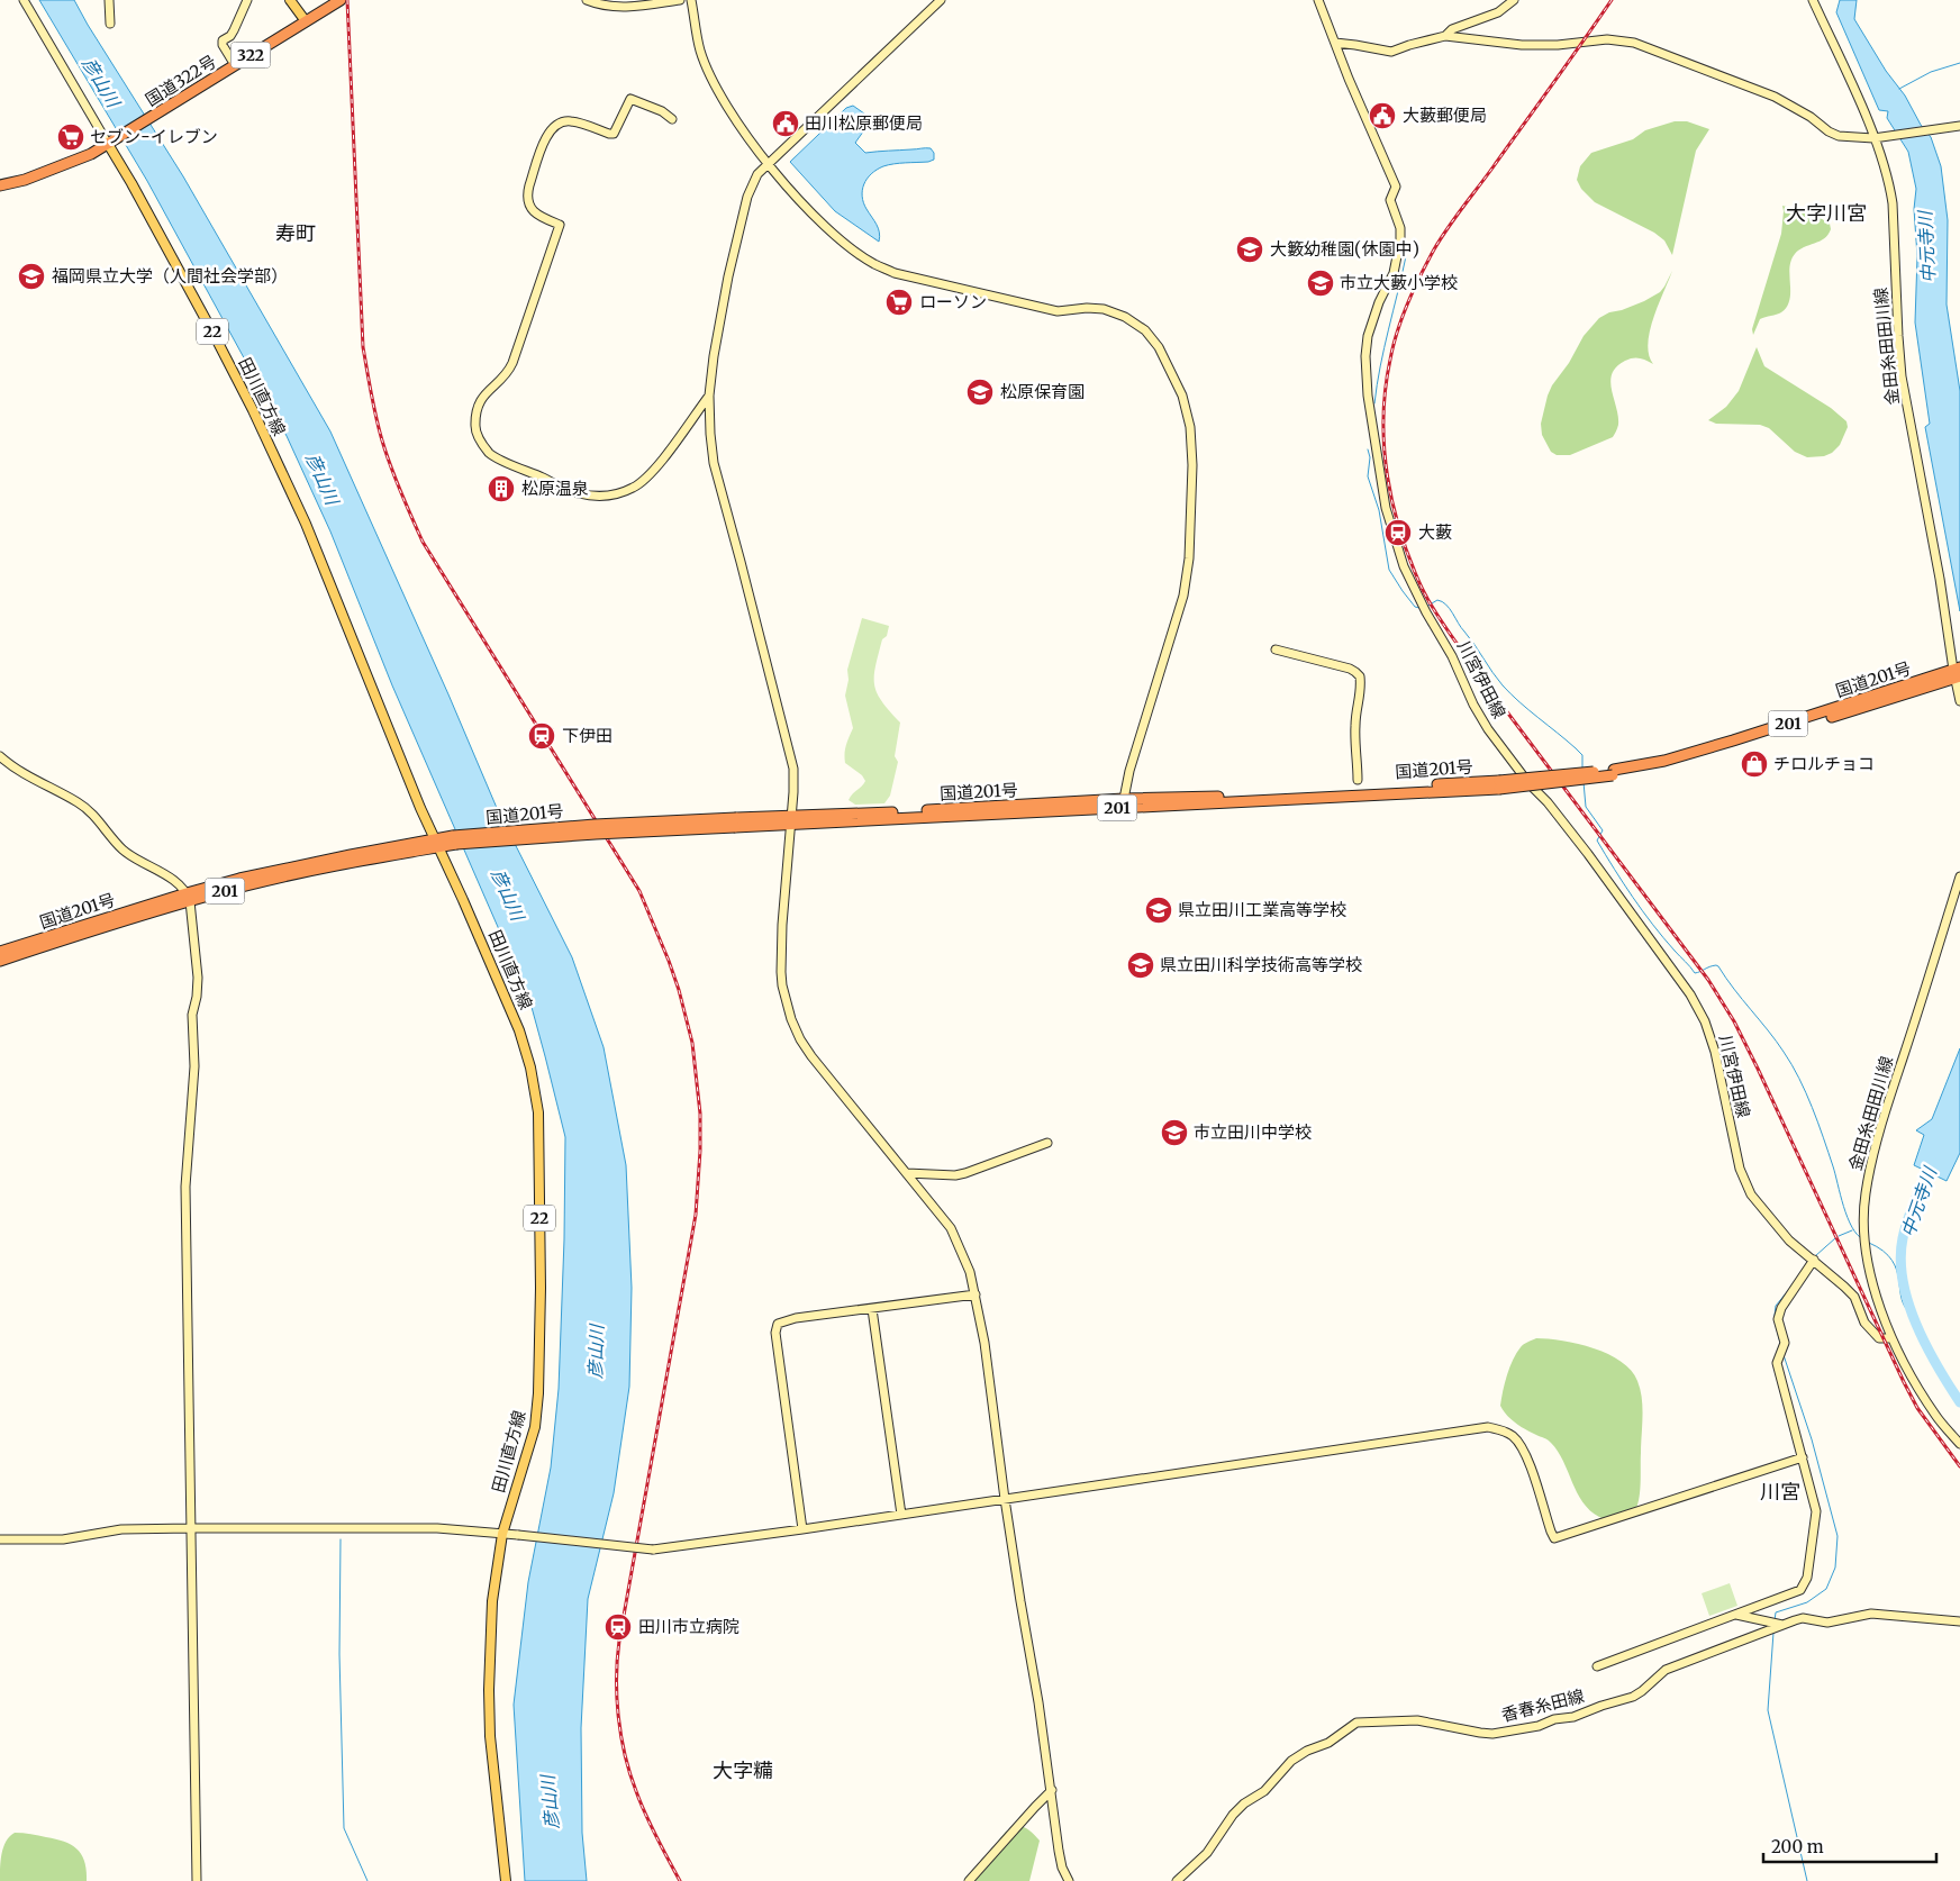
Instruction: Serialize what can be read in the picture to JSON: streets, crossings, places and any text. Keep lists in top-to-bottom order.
{
  "streets": {
    "highway": [
      "322",
      "国道322号",
      "国道201号",
      "201"
    ],
    "main road": ["22", "田川直方線"],
    "street": ["金田糸田田川線", "川宮伊田線", "香春糸田線"]
  },
  "crossings": [
    ["国道322号", "田川直方線"],
    ["金田糸田田川線", "川宮伊田線"],
    ["金田糸田田川線", "国道201号"],
    ["田川直方線", "国道201号"]
  ],
  "districts": [
    "大字川宮",
    "寿町",
    "川宮",
    "大字糒"
  ],
  "water": ["彦山川", "中元寺川"],
  "places": {
    "public building": ["大藪郵便局", "田川松原郵便局"],
    "supermarket": ["セブン-イレブン", "ローソン"],
    "school or university": [
      "大籔幼稚園(休園中)",
      "福岡県立大学（人間社会学部）",
      "市立大藪小学校",
      "松原保育園",
      "県立田川工業高等学校",
      "県立田川科学技術高等学校",
      "市立田川中学校"
    ],
    "building": ["松原温泉"],
    "station": ["大藪", "下伊田", "田川市立病院"],
    "shop": ["チロルチョコ"]
  },
  "scale_bar": "200 m"
}
